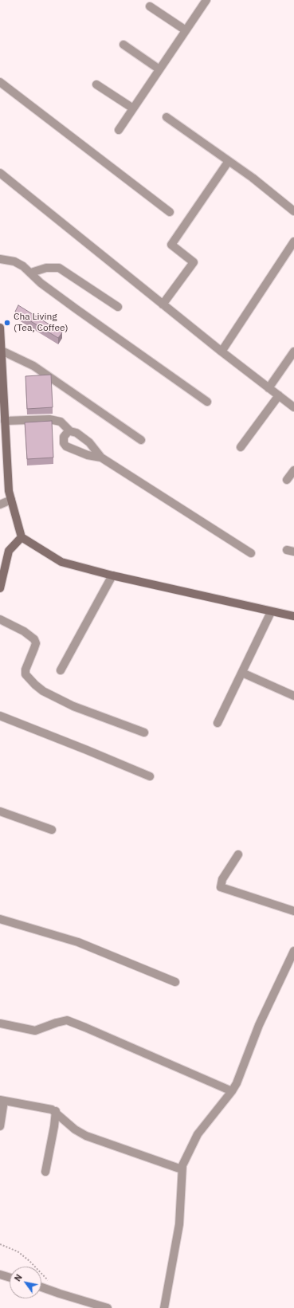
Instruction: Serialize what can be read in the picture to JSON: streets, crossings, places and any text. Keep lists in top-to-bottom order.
{
  "places": ["Cha Living (Tea, Coffee)"],
  "north": "top left"
}
